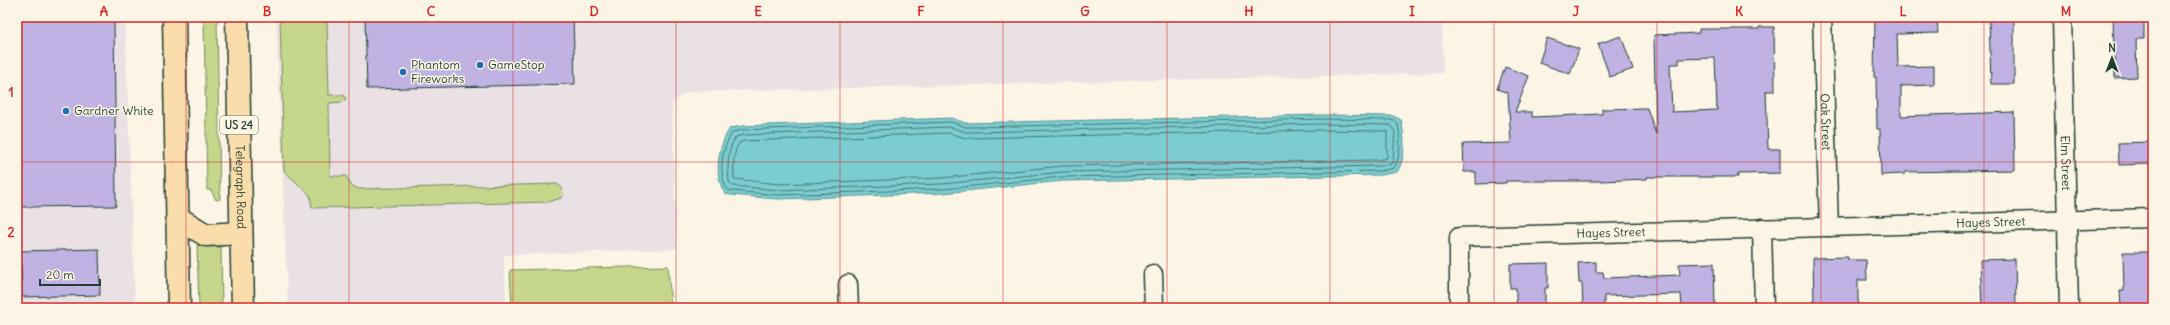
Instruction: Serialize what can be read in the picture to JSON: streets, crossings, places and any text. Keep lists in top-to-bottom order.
{
  "streets": {
    "main road": ["US 24", "Telegraph Road"],
    "street": ["Oak Street", "Elm Street", "Hayes Street"]
  },
  "crossings": [
    ["Oak Street", "Hayes Street"],
    ["Elm Street", "Hayes Street"]
  ],
  "places": ["GameStop", "Phantom Fireworks", "Gardner White"],
  "scale_bar": "20 m",
  "north": "top",
  "grid": {
    "columns": [
      "A",
      "B",
      "C",
      "D",
      "E",
      "F",
      "G",
      "H",
      "I",
      "J",
      "K",
      "L",
      "M"
    ],
    "rows": ["1", "2"]
  }
}
